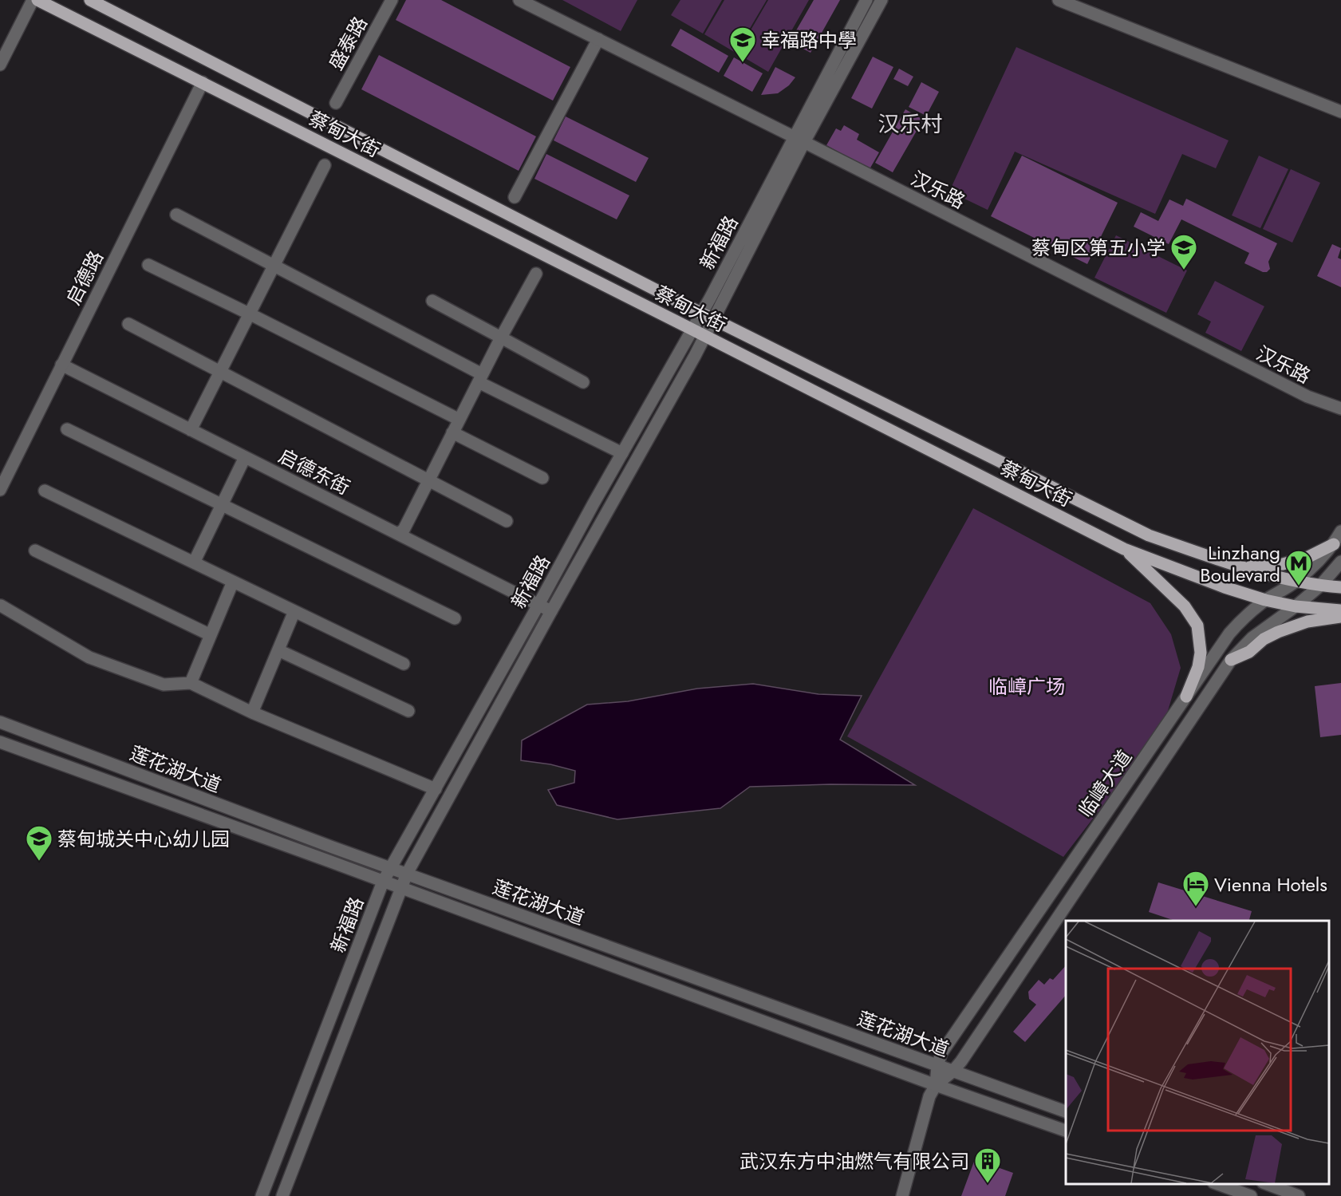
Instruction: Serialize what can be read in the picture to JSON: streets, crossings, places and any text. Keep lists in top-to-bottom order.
{
  "streets": {
    "main road": ["蔡甸大街"],
    "street": [
      "盛泰路",
      "汉乐路",
      "新福路",
      "启德路",
      "启德东街",
      "莲花湖大道",
      "临嶂大道"
    ]
  },
  "crossings": [
    ["蔡甸大街", "新福路"],
    ["蔡甸大街", "启德路"],
    ["蔡甸大街", "临嶂大道"],
    ["汉乐路", "新福路"],
    ["新福路", "启德东街"],
    ["新福路", "莲花湖大道"],
    ["启德路", "启德东街"],
    ["莲花湖大道", "临嶂大道"]
  ],
  "districts": ["汉乐村"],
  "parks": ["临嶂广场"],
  "places": {
    "school or university": ["幸福路中學", "蔡甸区第五小学", "蔡甸城关中心幼儿园"],
    "metro station": ["Linzhang Boulevard"],
    "hotel": ["Vienna Hotels"],
    "building": ["武汉东方中油燃气有限公司"]
  }
}
